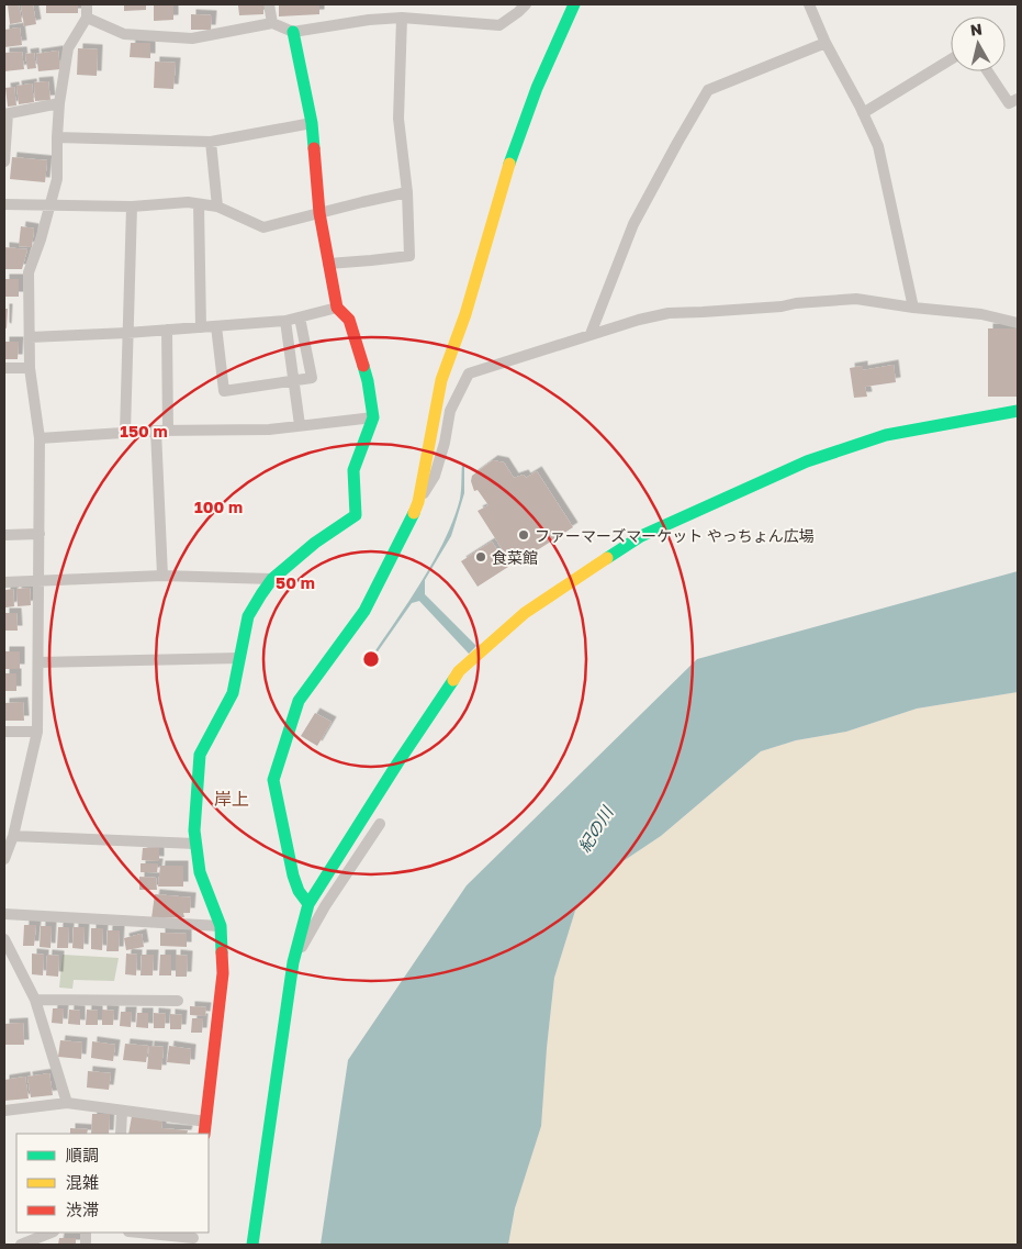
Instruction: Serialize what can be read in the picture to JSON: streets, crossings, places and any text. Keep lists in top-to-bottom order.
{
  "districts": ["岸上"],
  "water": ["紀の川"],
  "places": ["ファーマーズマーケット やっちょん広場", "食菜館"],
  "legend": ["順調", "混雑", "渋滞"],
  "north": "top",
  "rings": ["150 m", "100 m", "50 m"]
}
